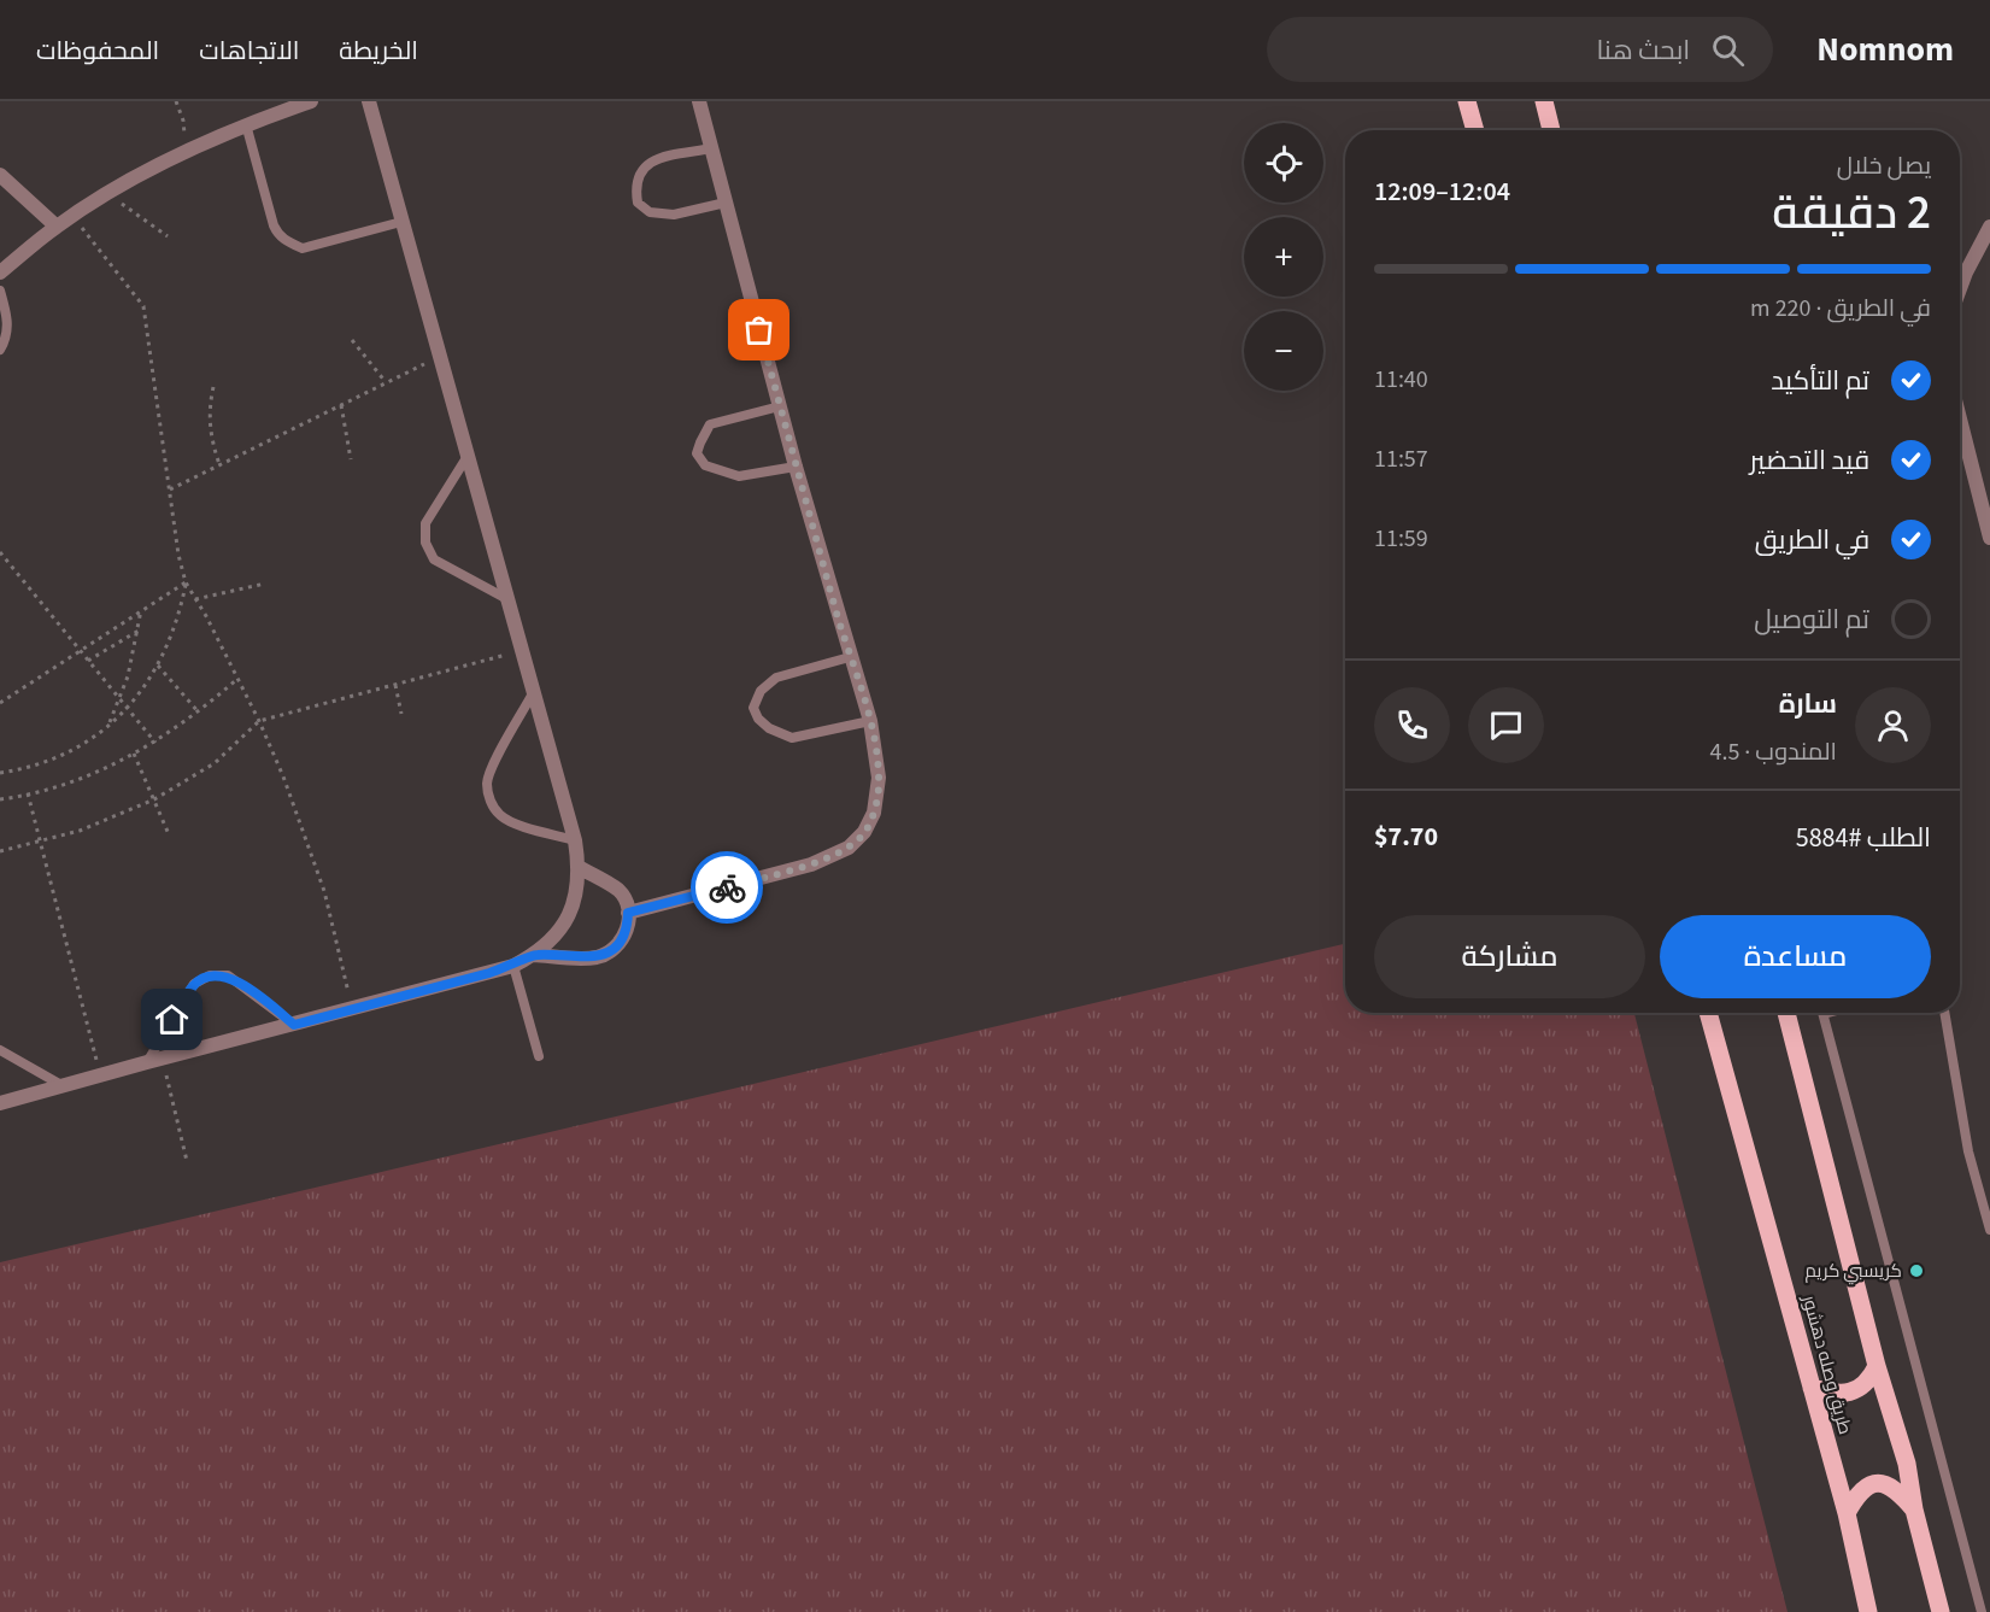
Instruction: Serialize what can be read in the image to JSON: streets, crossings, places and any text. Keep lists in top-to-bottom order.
{
  "streets": {
    "main road": ["طريق وصله دهشور"]
  },
  "places": ["كريسبي كريم"],
  "page": {
    "header": "Nomnom",
    "search": "ابحث هنا",
    "nav": ["الخريطة", "الاتجاهات", "المحفوظات"],
    "map_buttons": ["+", "−"],
    "heading": ["2 دقيقة", "يصل خلال", "12:04–12:09"],
    "panel": [
      "سارة",
      "المندوب · 4.5",
      "الطلب #5884",
      "$7.70"
    ],
    "bar": "في الطريق · 220 m",
    "list": [
      ["تم التأكيد", "11:40"],
      ["قيد التحضير", "11:57"],
      ["في الطريق", "11:59"],
      "تم التوصيل"
    ],
    "buttons": ["مساعدة", "مشاركة"]
  }
}
